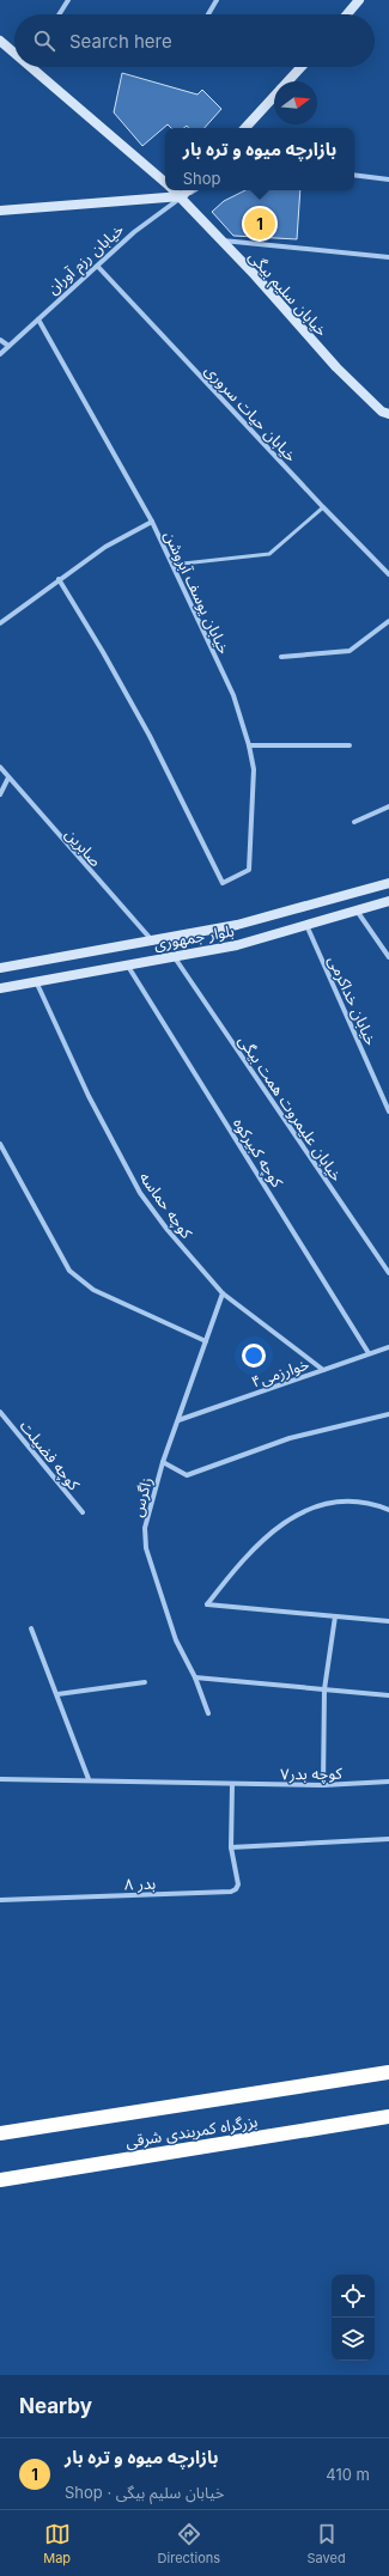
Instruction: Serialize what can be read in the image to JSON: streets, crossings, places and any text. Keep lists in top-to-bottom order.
{
  "streets": {
    "highway": ["بزرگراه کمربندی شرقی"],
    "street": [
      "خیابان رزم آوران",
      "خیابان سلیم بیگی",
      "خیابان حیات سروری",
      "خیابان یوسف آبروشن",
      "صابرین",
      "بلوار جمهوری",
      "خیابان خداکرمی",
      "خیابان علیمروت همت بیگی",
      "کوچه کبیرکوه",
      "کوچه حماسه",
      "خوارزمی۴",
      "کوچه فضیلت",
      "زاگرس",
      "کوچه بدر۷",
      "بدر ۸"
    ]
  },
  "crossings": [
    ["خیابان رزم آوران", "خیابان سلیم بیگی"],
    ["خیابان رزم آوران", "خیابان حیات سروری"],
    ["خیابان رزم آوران", "خیابان یوسف آبروشن"],
    ["صابرین", "بلوار جمهوری"],
    ["بلوار جمهوری", "خیابان خداکرمی"],
    ["بلوار جمهوری", "خیابان علیمروت همت بیگی"],
    ["بلوار جمهوری", "کوچه کبیرکوه"],
    ["بلوار جمهوری", "کوچه حماسه"],
    ["کوچه کبیرکوه", "خوارزمی۴"],
    ["کوچه حماسه", "خوارزمی۴"],
    ["کوچه حماسه", "زاگرس"],
    ["خوارزمی۴", "زاگرس"]
  ],
  "north": "right",
  "page": {
    "search": "Search here",
    "popup": ["بازارچه میوه و تره بار", "Shop"],
    "pins": "1",
    "heading": "Nearby",
    "list": [
      {
        "mark": "1",
        "name": "بازارچه میوه و تره بار",
        "note": "Shop · خیابان سلیم بیگی",
        "value": "410 m"
      }
    ],
    "nav": ["Map", "Directions", "Saved"]
  }
}
